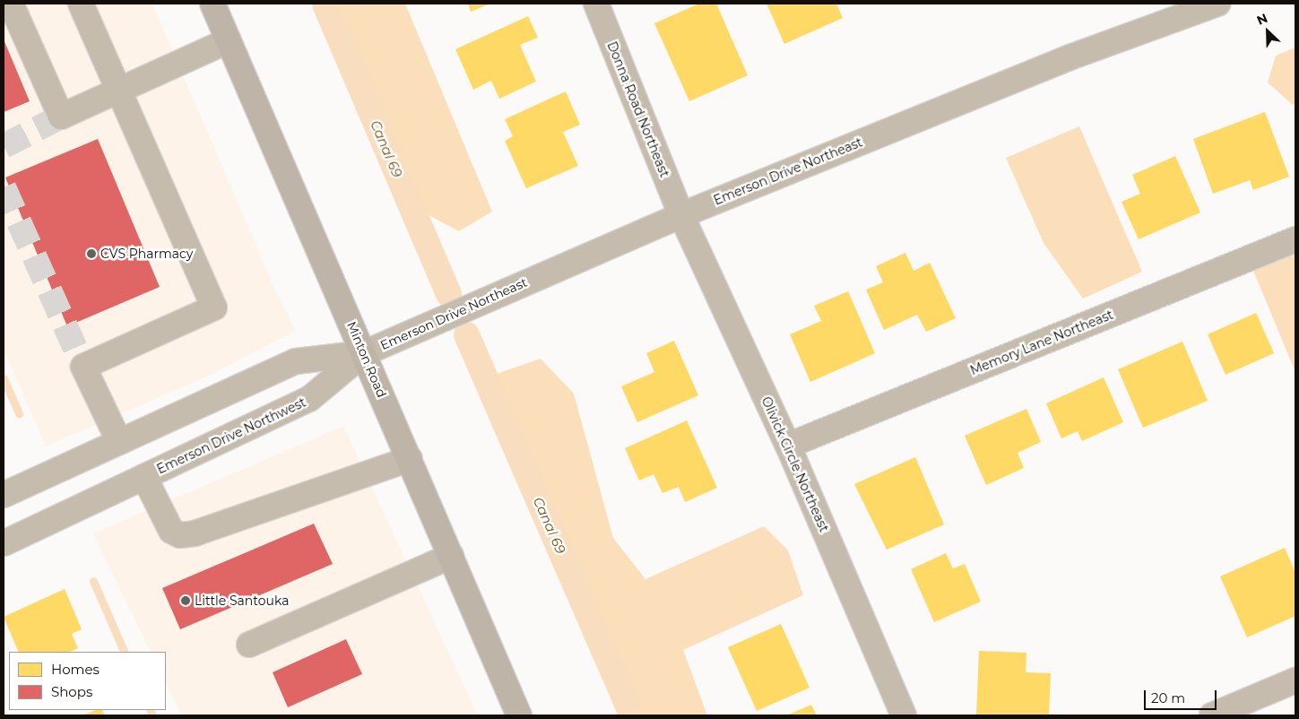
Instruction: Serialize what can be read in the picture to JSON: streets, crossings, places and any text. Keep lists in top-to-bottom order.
{
  "streets": {
    "main road": ["Minton Road"],
    "street": [
      "Donna Road Northeast",
      "Emerson Drive Northeast",
      "Memory Lane Northeast",
      "Emerson Drive Northwest",
      "Olivick Circle Northeast"
    ]
  },
  "crossings": [
    ["Donna Road Northeast", "Emerson Drive Northeast"],
    ["Donna Road Northeast", "Olivick Circle Northeast"],
    ["Emerson Drive Northeast", "Minton Road"],
    ["Emerson Drive Northeast", "Emerson Drive Northwest"],
    ["Emerson Drive Northeast", "Olivick Circle Northeast"],
    ["Memory Lane Northeast", "Olivick Circle Northeast"],
    ["Minton Road", "Emerson Drive Northwest"]
  ],
  "water": ["Canal 69"],
  "places": ["CVS Pharmacy", "Little Santouka"],
  "legend": ["Homes", "Shops"],
  "scale_bar": "20 m",
  "north": "top left"
}
